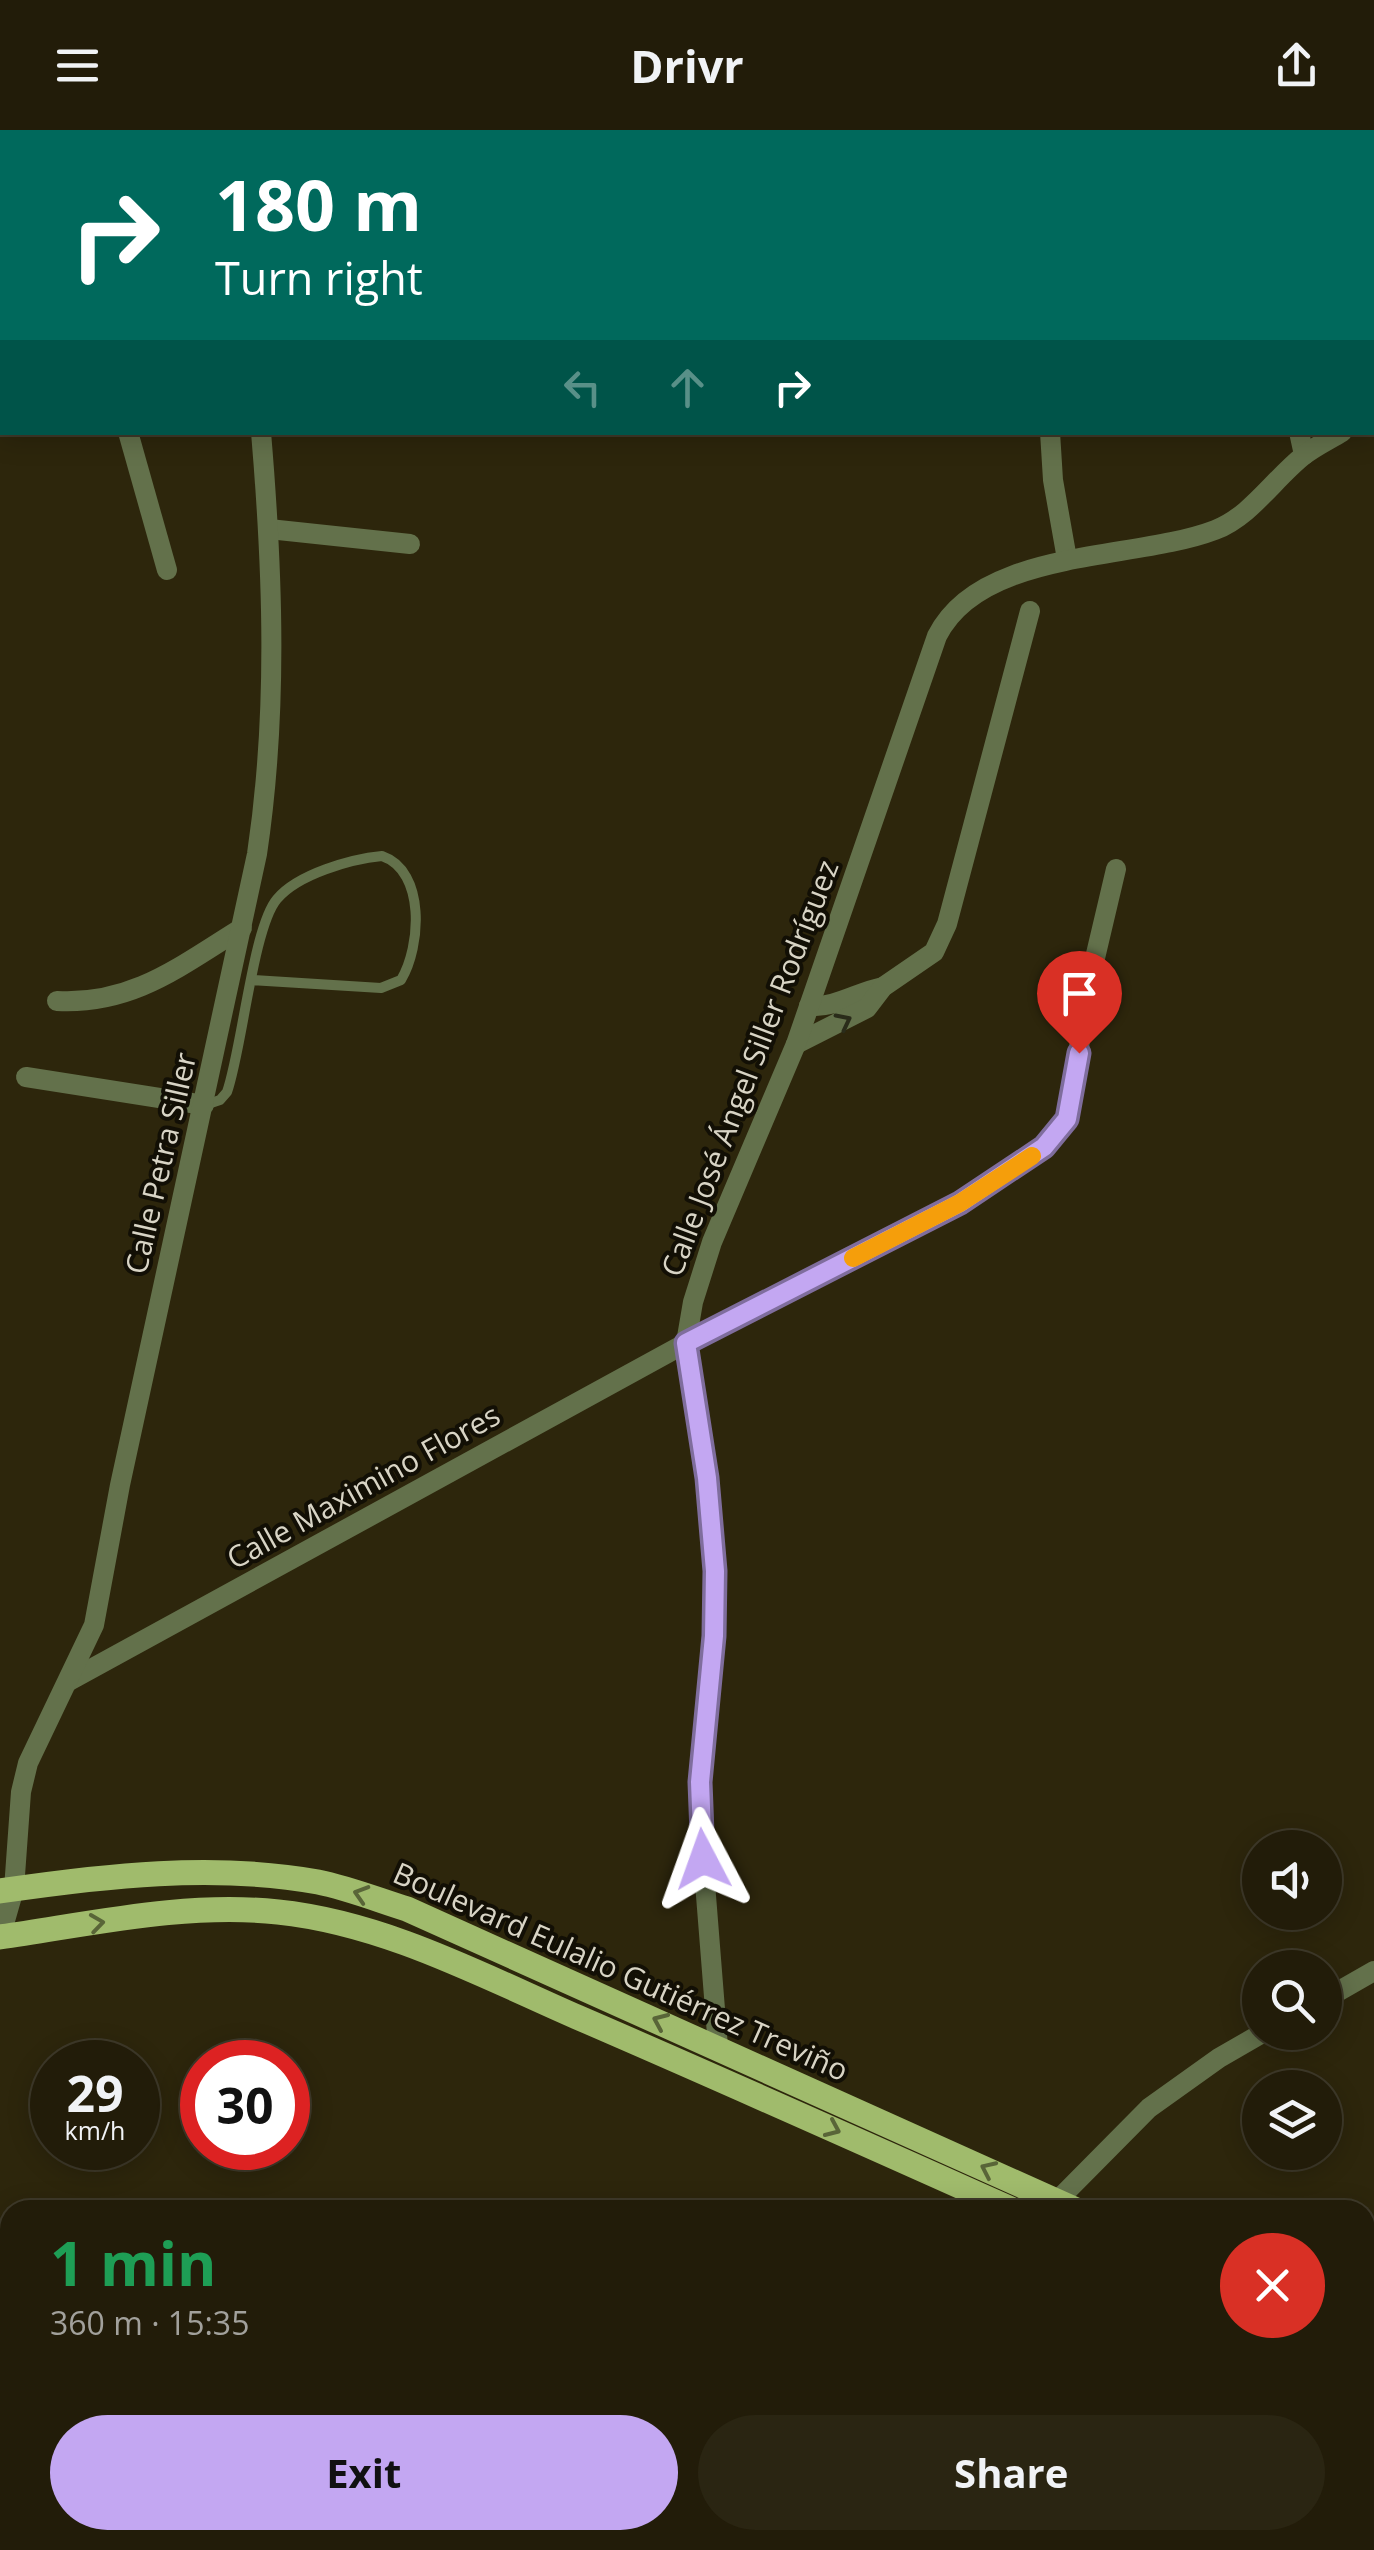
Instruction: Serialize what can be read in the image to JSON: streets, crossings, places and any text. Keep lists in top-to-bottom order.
{
  "streets": {
    "main road": ["Boulevard Eulalio Gutiérrez Treviño"],
    "street": ["Calle José Ángel Siller Rodríguez", "Calle Petra Siller", "Calle Maximino Flores"]
  },
  "crossings": [
    ["Calle José Ángel Siller Rodríguez", "Calle Maximino Flores"],
    ["Calle José Ángel Siller Rodríguez", "Boulevard Eulalio Gutiérrez Treviño"],
    ["Calle Petra Siller", "Calle Maximino Flores"],
    ["Calle Petra Siller", "Boulevard Eulalio Gutiérrez Treviño"]
  ],
  "page": {
    "header": "Drivr",
    "turn": ["180 m", "Turn right"],
    "speed": "29 km/h",
    "limit": "30",
    "heading": ["1 min", "360 m · 15:35"],
    "buttons": ["Exit", "Share"]
  }
}
